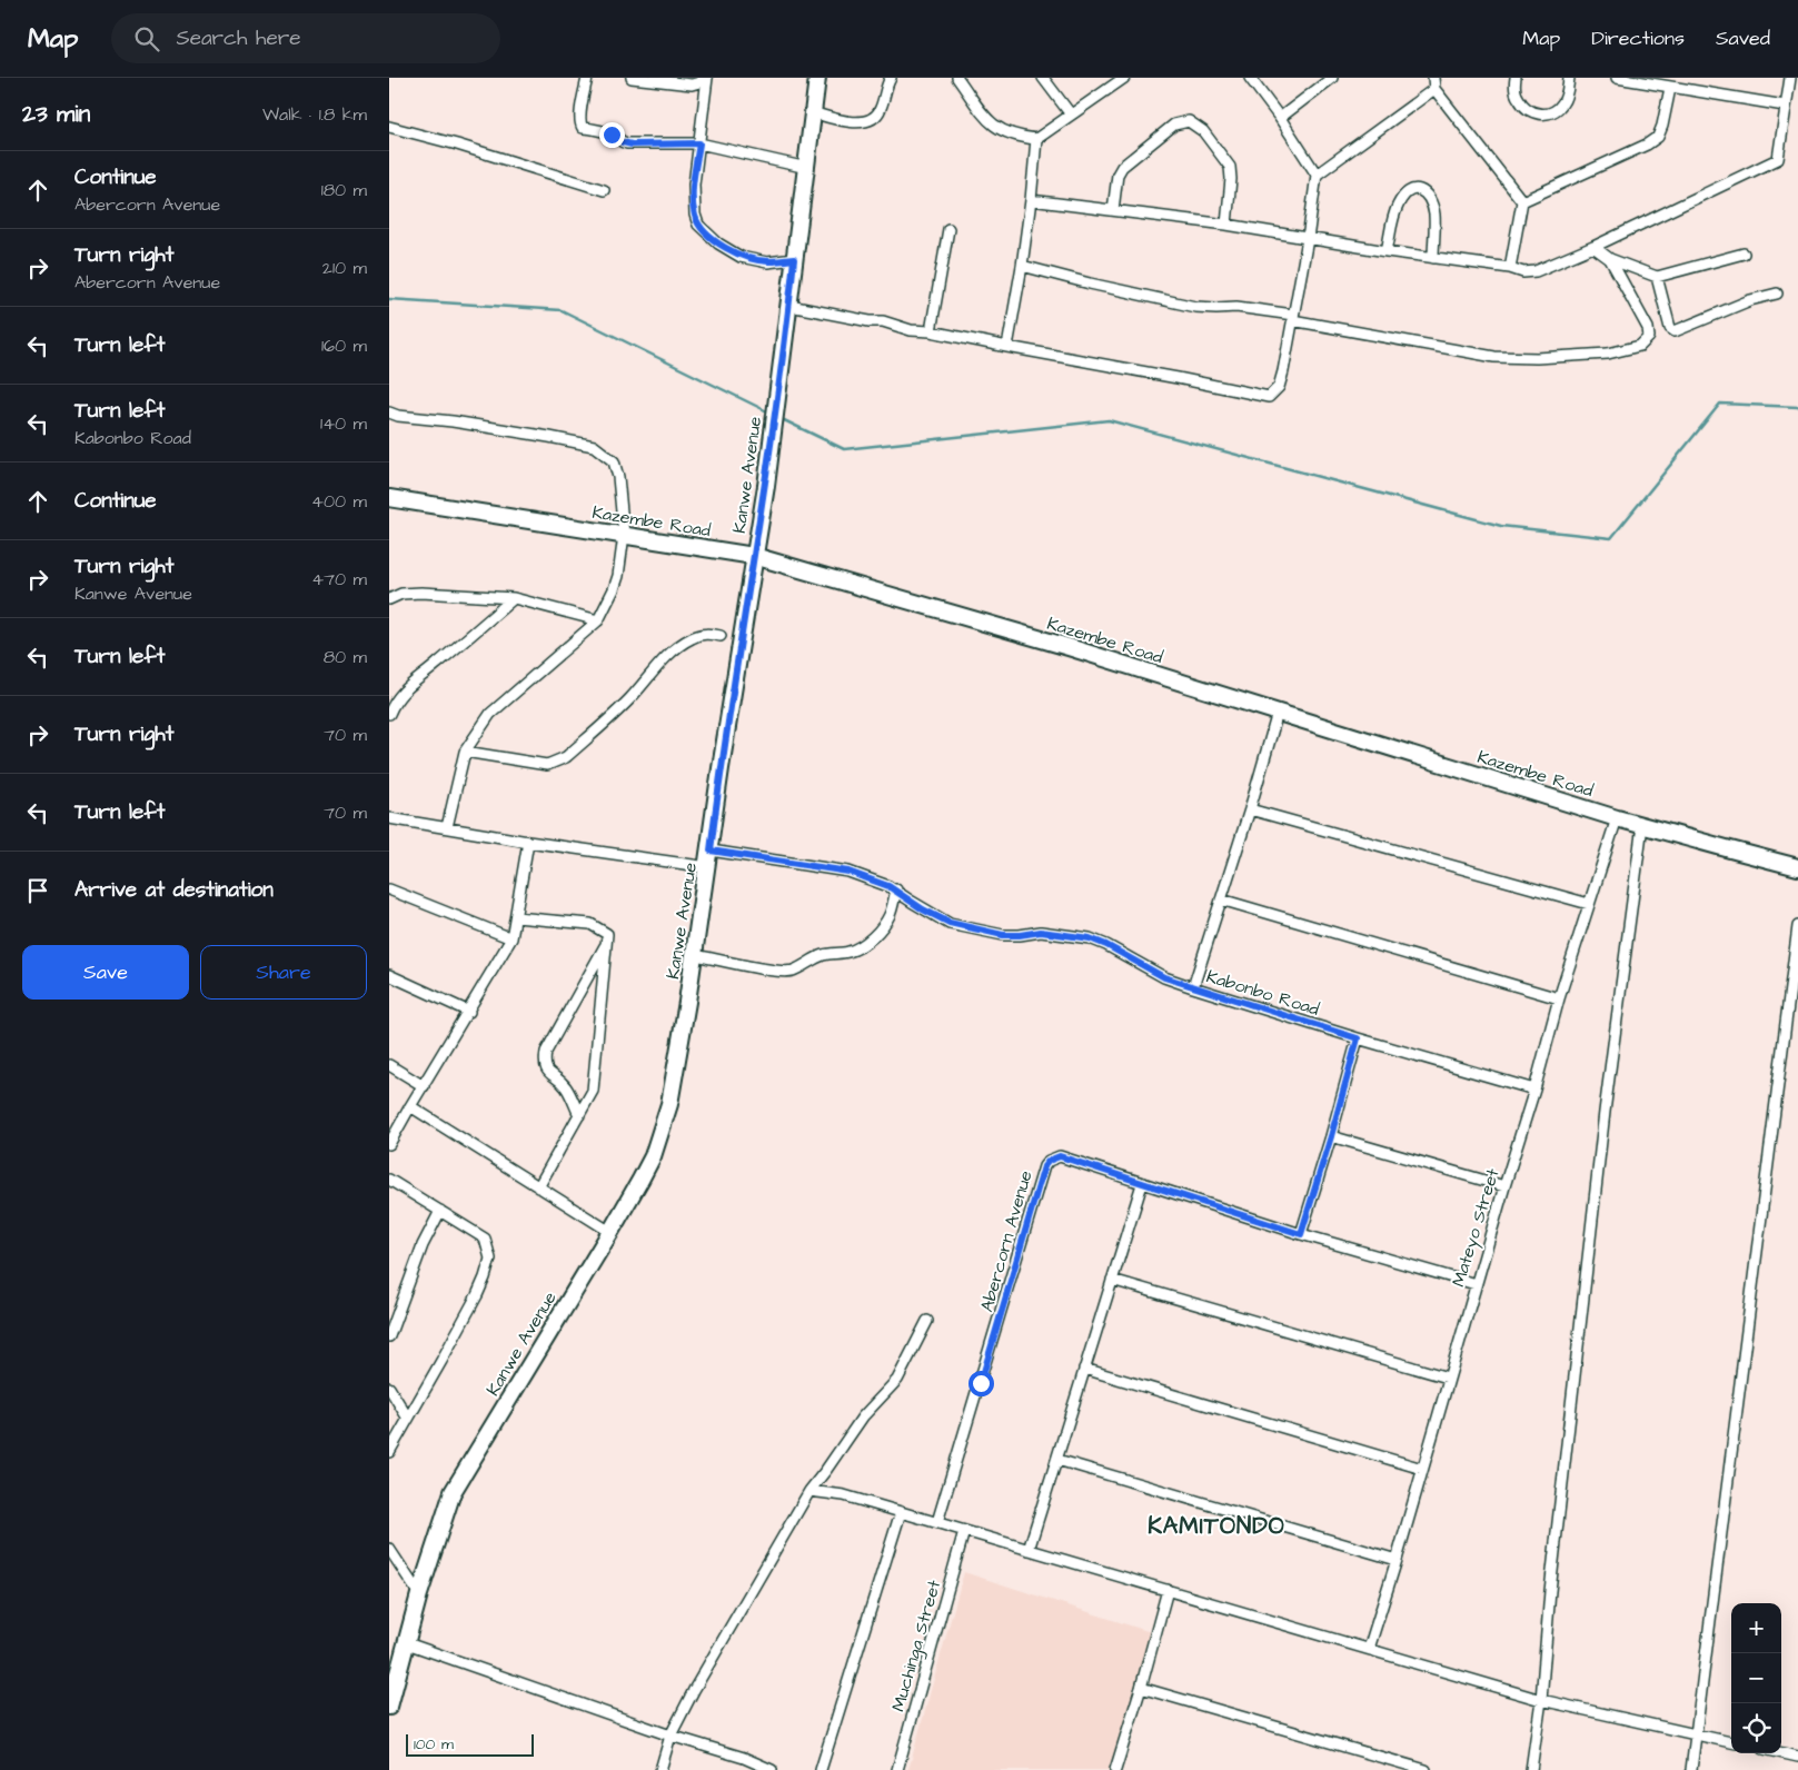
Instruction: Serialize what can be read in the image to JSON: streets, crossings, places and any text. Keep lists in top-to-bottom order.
{
  "streets": {
    "main road": ["Kanwe Avenue", "Kazembe Road"],
    "street": [
      "Kabonbo Road",
      "Mateyo Street",
      "Abercorn Avenue",
      "Muchinga Street"
    ]
  },
  "crossings": [
    ["Kanwe Avenue", "Kazembe Road"],
    ["Kazembe Road", "Kabonbo Road"],
    ["Kazembe Road", "Mateyo Street"],
    ["Kabonbo Road", "Mateyo Street"],
    ["Mateyo Street", "Abercorn Avenue"]
  ],
  "districts": ["KAMITONDO"],
  "scale_bar": "100 m",
  "page": {
    "header": "Map",
    "search": "Search here",
    "nav": ["Map", "Directions", "Saved"],
    "heading": ["23 min", "Walk · 1.8 km"],
    "list": [
      ["Continue", "Abercorn Avenue", "180 m"],
      ["Turn right", "Abercorn Avenue", "210 m"],
      ["Turn left", "160 m"],
      ["Turn left", "Kabonbo Road", "140 m"],
      ["Continue", "400 m"],
      ["Turn right", "Kanwe Avenue", "470 m"],
      ["Turn left", "80 m"],
      ["Turn right", "70 m"],
      ["Turn left", "70 m"],
      "Arrive at destination"
    ],
    "buttons": ["Save", "Share"],
    "map_buttons": ["+", "−"],
    "scale": "100 m"
  }
}
